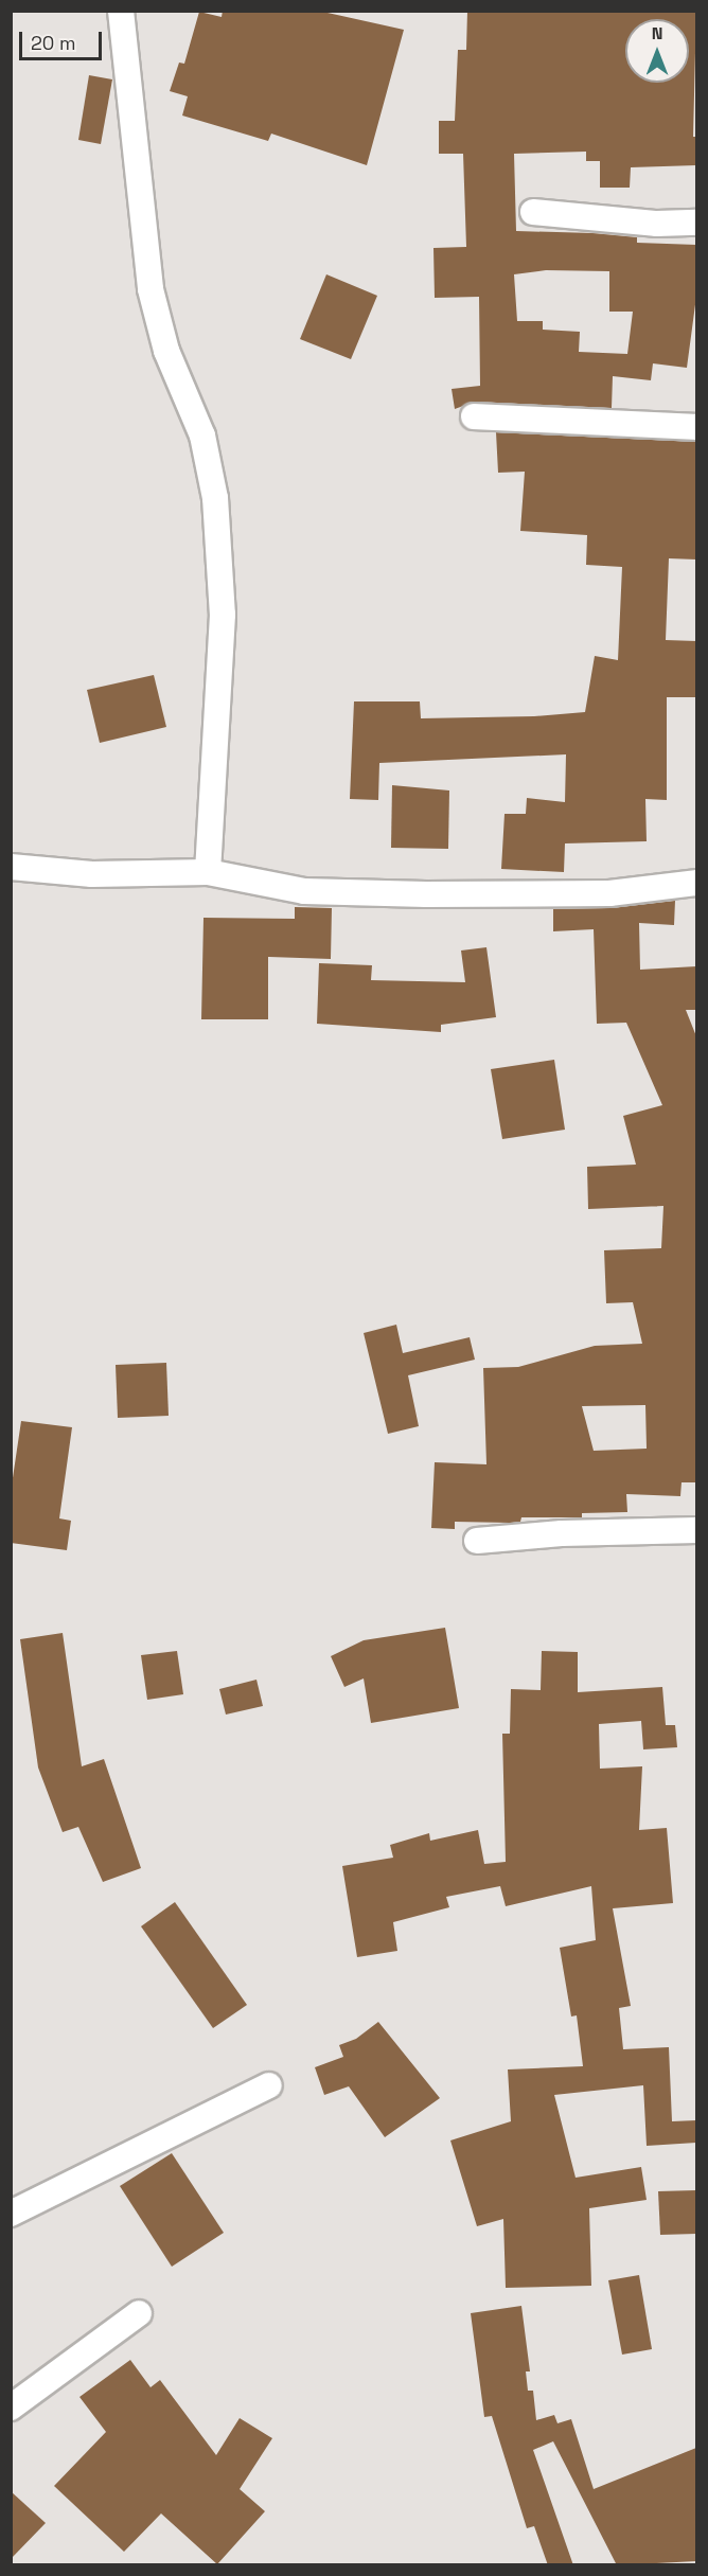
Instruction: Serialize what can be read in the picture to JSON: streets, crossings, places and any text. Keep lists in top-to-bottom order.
{
  "scale_bar": "20 m",
  "north": "top"
}
